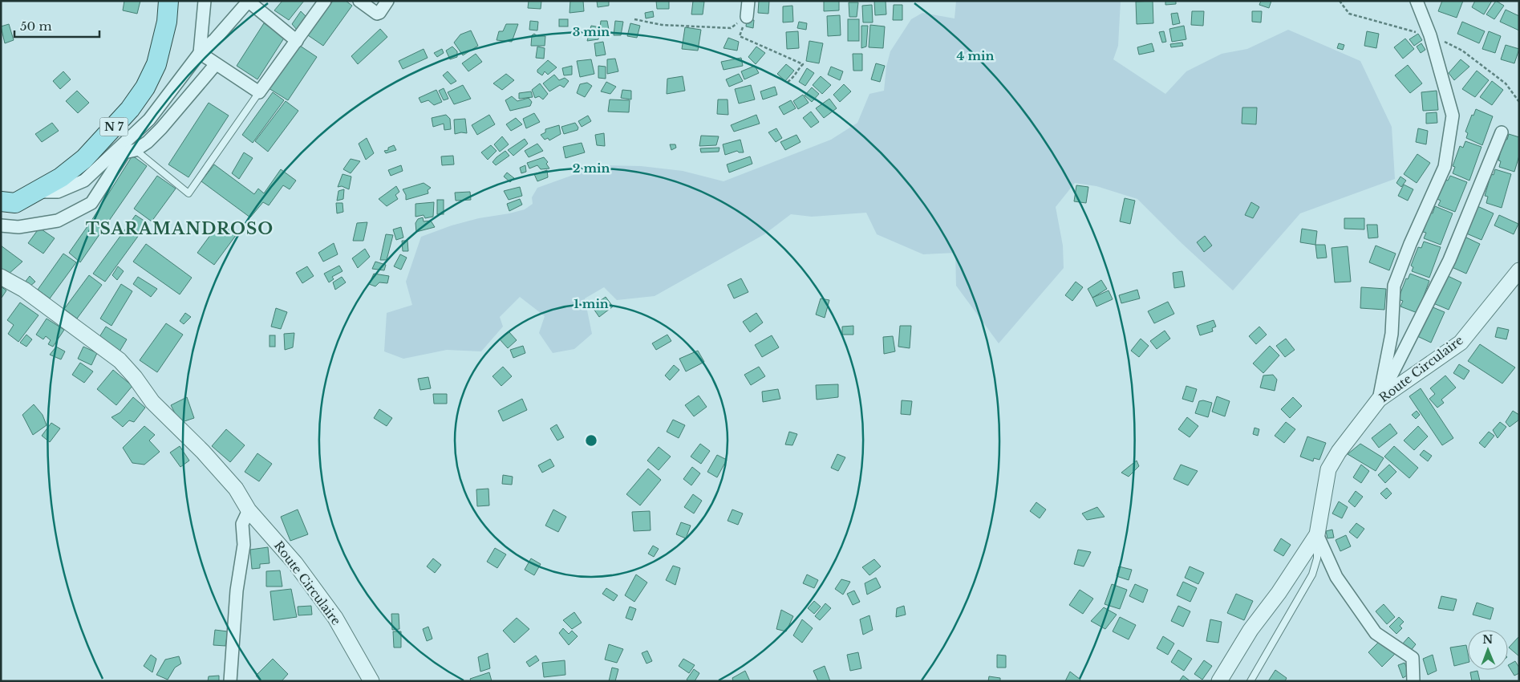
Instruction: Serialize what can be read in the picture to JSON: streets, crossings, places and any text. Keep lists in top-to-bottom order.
{
  "streets": {
    "main road": ["N 7"],
    "street": ["Route Circulaire"]
  },
  "districts": ["TSARAMANDROSO"],
  "scale_bar": "50 m",
  "north": "top",
  "rings": [
    "3 min",
    "4 min",
    "2 min",
    "1 min"
  ]
}
